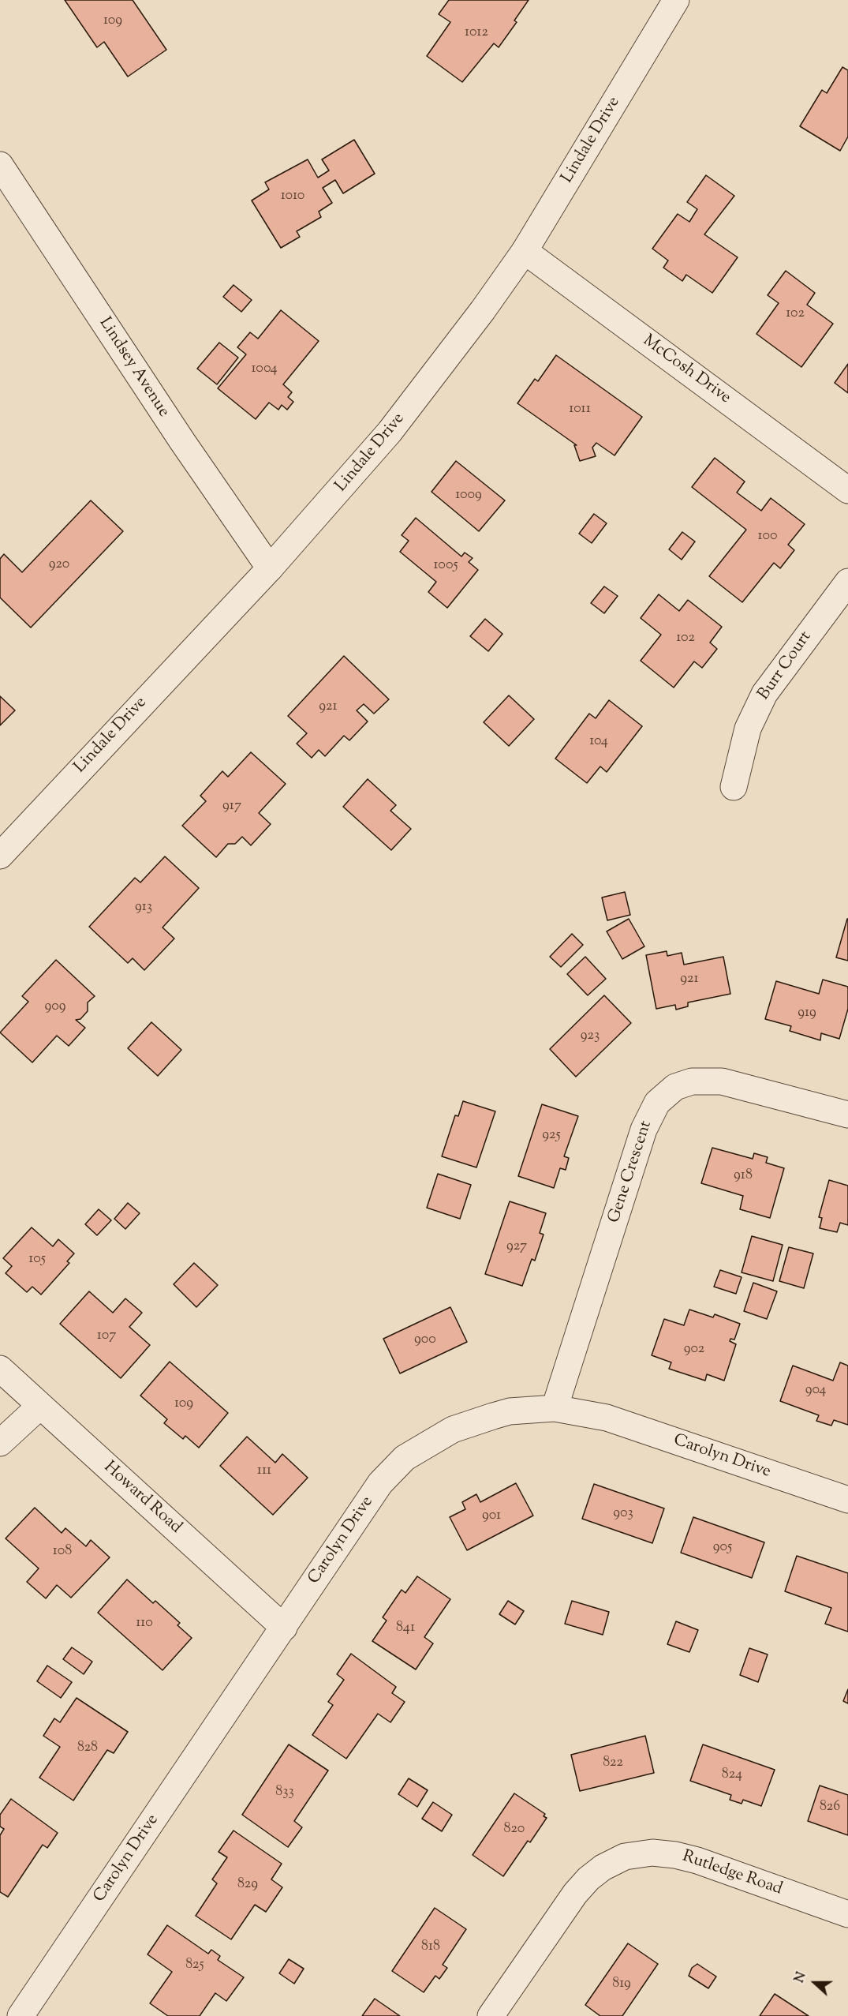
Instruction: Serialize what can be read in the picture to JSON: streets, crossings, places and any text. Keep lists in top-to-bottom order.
{
  "streets": {
    "street": [
      "Lindale Drive",
      "Lindsey Avenue",
      "McCosh Drive",
      "Burr Court",
      "Gene Crescent",
      "Carolyn Drive",
      "Howard Road",
      "Rutledge Road"
    ]
  },
  "crossings": [
    ["Lindale Drive", "Lindsey Avenue"],
    ["Lindale Drive", "McCosh Drive"],
    ["Gene Crescent", "Carolyn Drive"],
    ["Carolyn Drive", "Howard Road"]
  ],
  "house_numbers": [
    "109",
    "1012",
    "1010",
    "102",
    "1004",
    "1011",
    "1009",
    "100",
    "920",
    "1005",
    "102",
    "921",
    "104",
    "917",
    "913",
    "921",
    "909",
    "919",
    "923",
    "925",
    "918",
    "927",
    "105",
    "107",
    "900",
    "902",
    "904",
    "109",
    "111",
    "903",
    "901",
    "905",
    "108",
    "110",
    "841",
    "828",
    "822",
    "824",
    "833",
    "826",
    "820",
    "829",
    "818",
    "825",
    "819"
  ],
  "north": "left"
}
